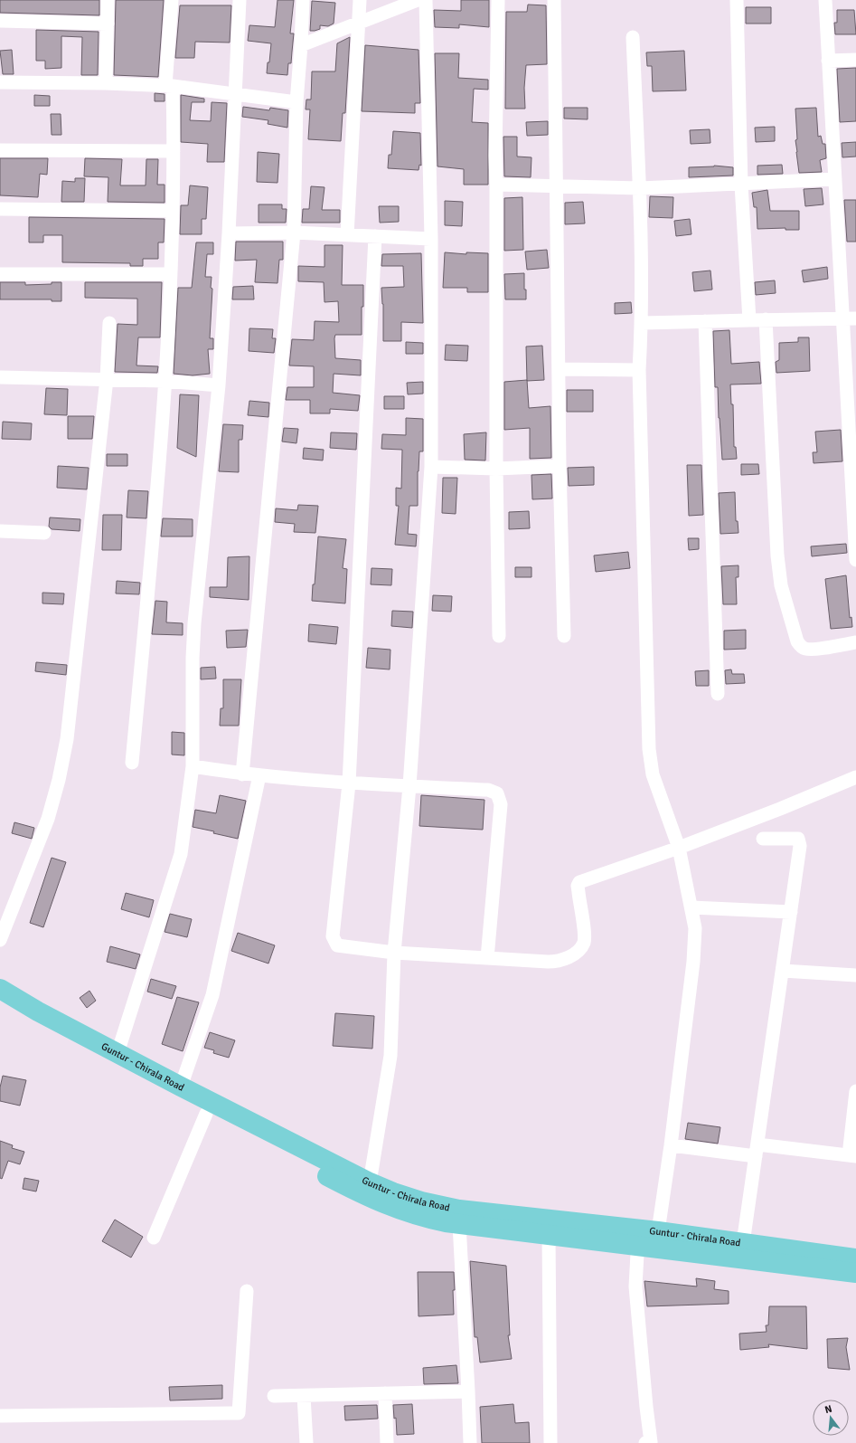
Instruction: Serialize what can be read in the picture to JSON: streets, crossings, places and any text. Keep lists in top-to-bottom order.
{
  "streets": {
    "main road": ["Guntur - Chirala Road"]
  },
  "north": "top"
}
